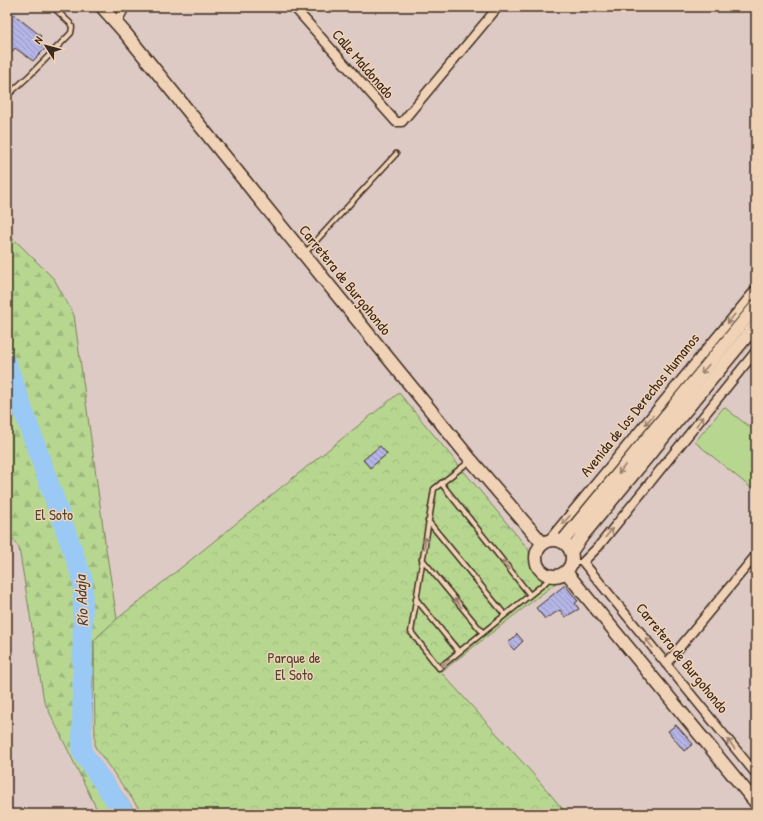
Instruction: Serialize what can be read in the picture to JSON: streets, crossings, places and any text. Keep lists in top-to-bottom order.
{
  "streets": {
    "main road": ["Carretera de Burgohondo", "Avenida de los Derechos Humanos"],
    "street": ["Calle Maldonado"]
  },
  "crossings": [
    ["Carretera de Burgohondo", "Avenida de los Derechos Humanos"]
  ],
  "water": ["Río Adaja"],
  "parks": ["El Soto", "Parque de El Soto"],
  "north": "top left"
}
